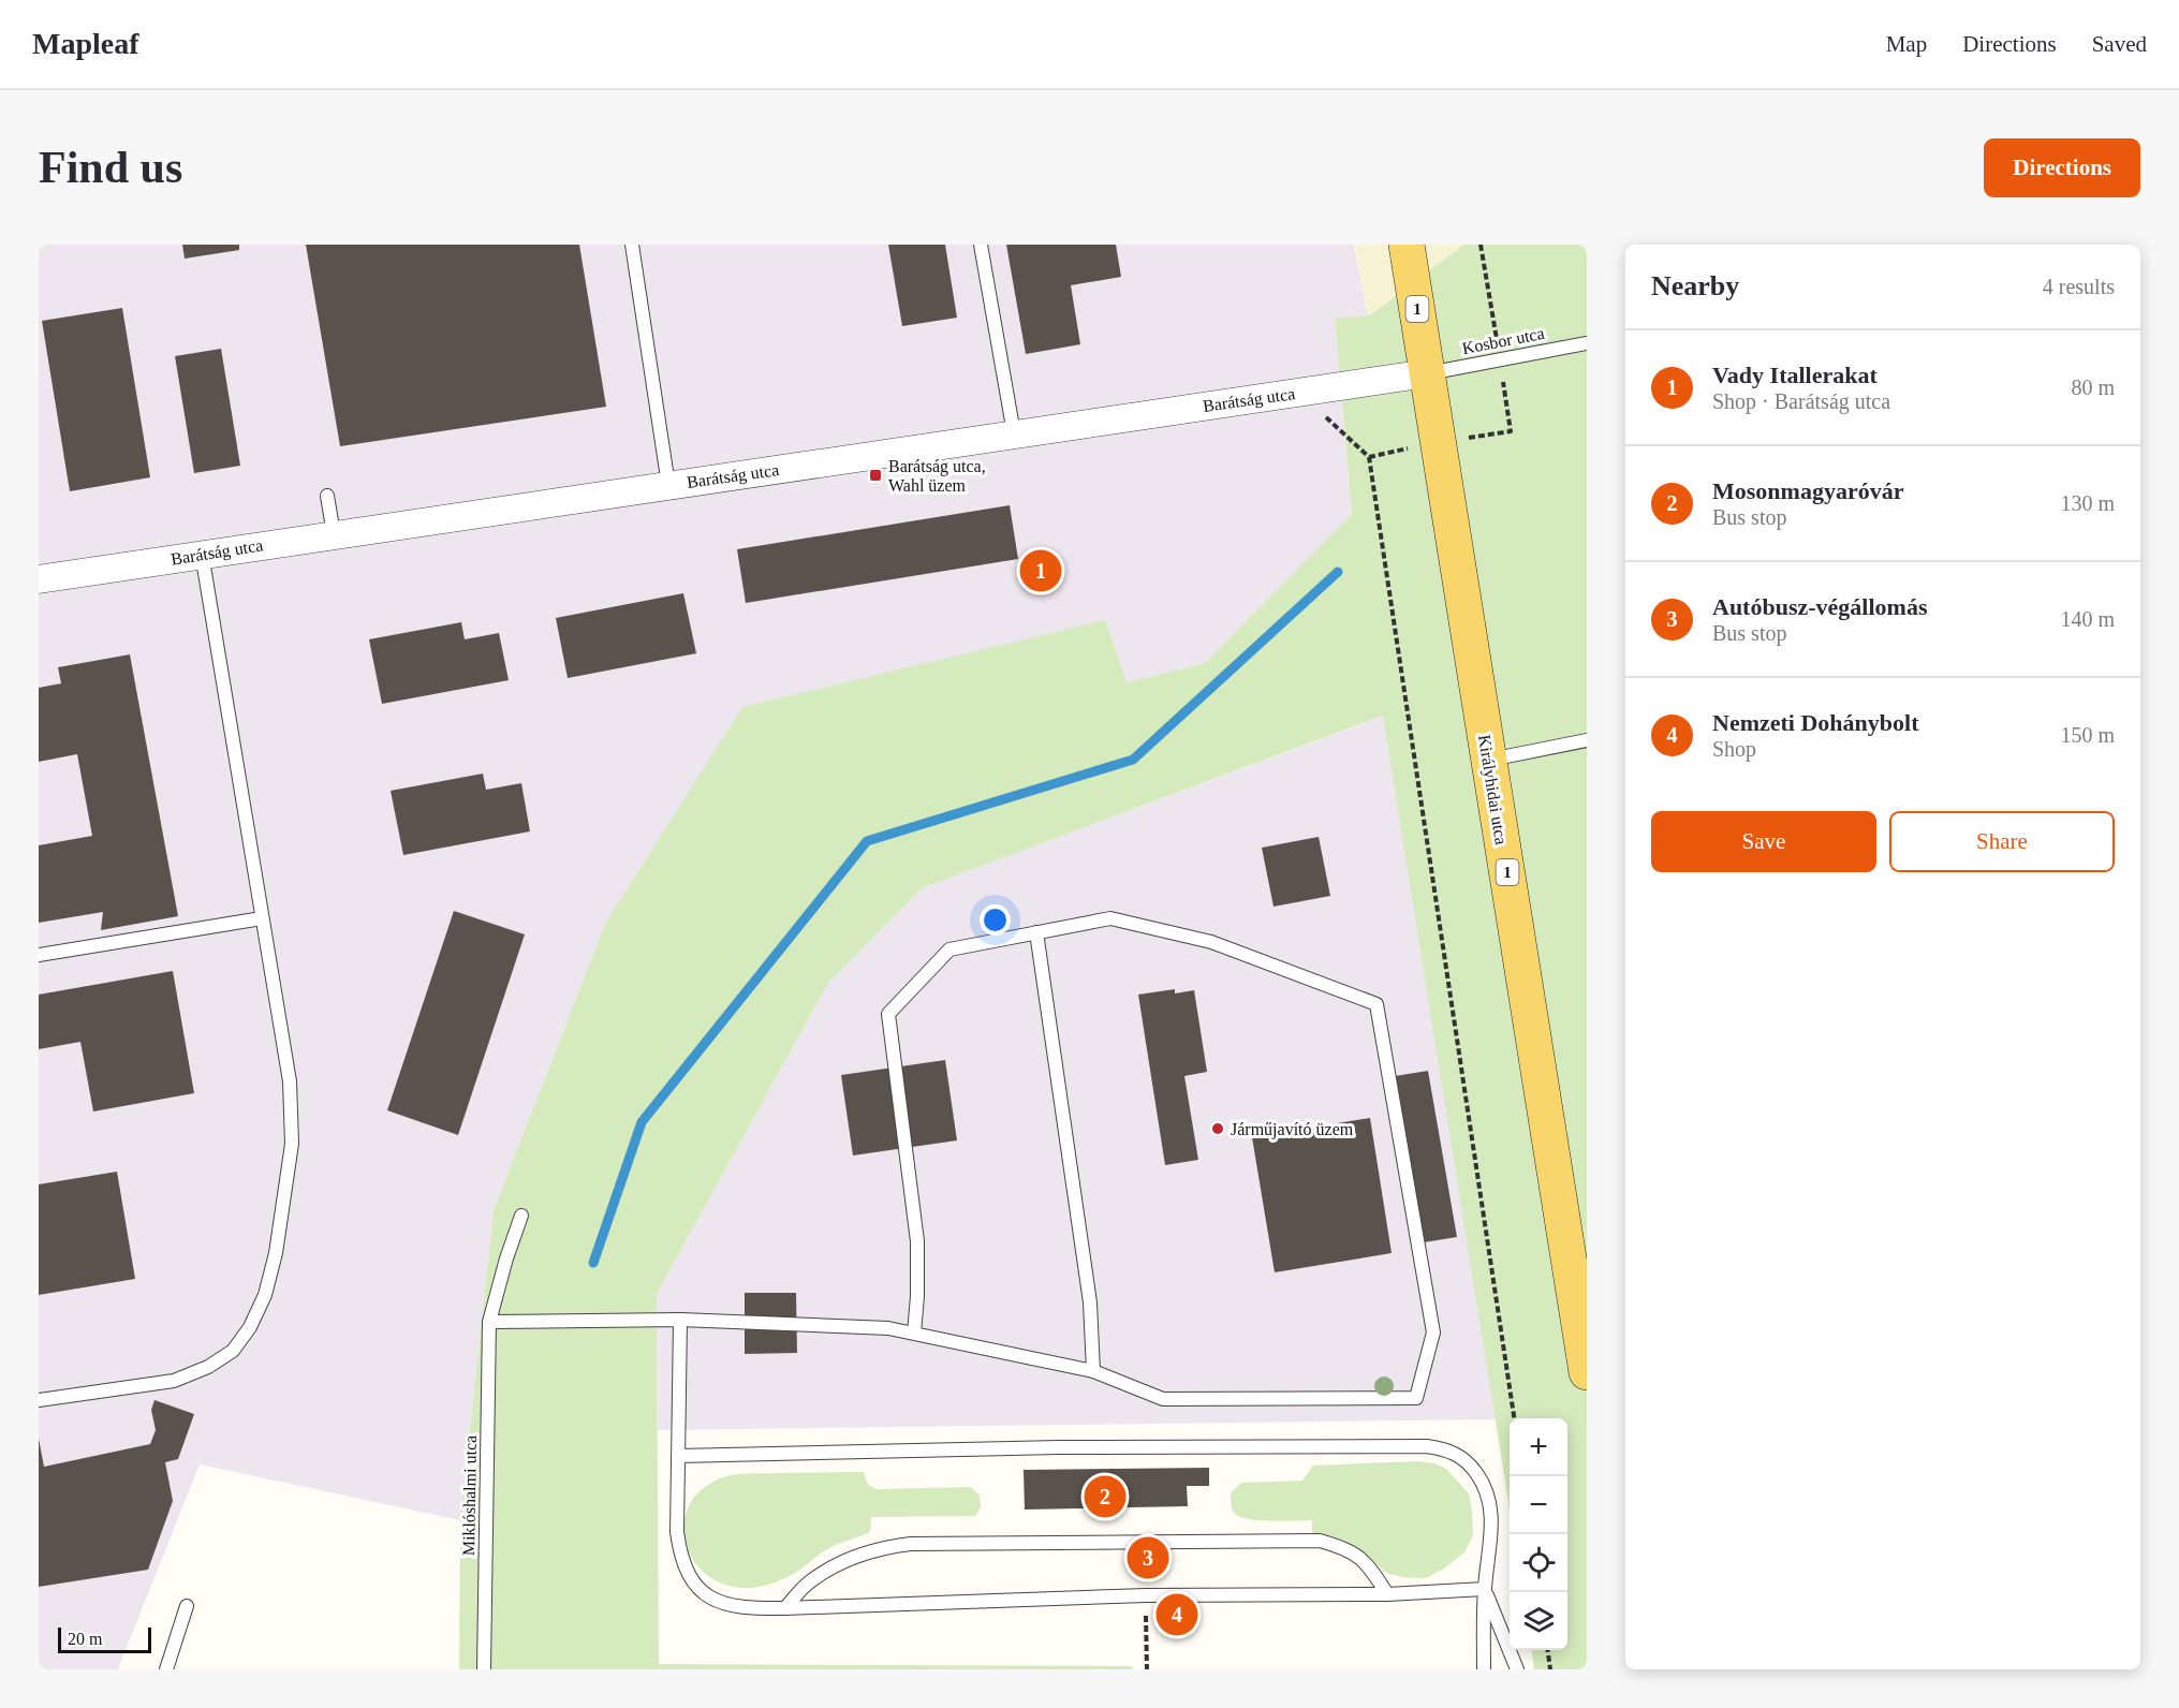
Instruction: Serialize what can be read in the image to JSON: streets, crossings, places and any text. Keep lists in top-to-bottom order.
{
  "streets": {
    "main road": ["1", "Királyhidai utca"],
    "street": ["Barátság utca"],
    "lane": ["Kosbor utca", "Miklóshalmi utca"]
  },
  "crossings": [
    ["Kosbor utca", "Barátság utca"],
    ["Kosbor utca", "Királyhidai utca"],
    ["Barátság utca", "Királyhidai utca"]
  ],
  "places": {
    "transit": ["Barátság utca, Wahl üzem"],
    "other": ["Járműjavító üzem"]
  },
  "scale_bar": "20 m",
  "page": {
    "header": "Mapleaf",
    "nav": ["Map", "Directions", "Saved"],
    "buttons": [
      "Directions",
      ["Save", "Share"]
    ],
    "title": "Find us",
    "heading": ["Nearby", "4 results"],
    "list": [
      {
        "mark": "1",
        "name": "Vady Itallerakat",
        "note": "Shop · Barátság utca",
        "value": "80 m"
      },
      {
        "mark": "2",
        "name": "Mosonmagyaróvár",
        "note": "Bus stop",
        "value": "130 m"
      },
      {
        "mark": "3",
        "name": "Autóbusz-végállomás",
        "note": "Bus stop",
        "value": "140 m"
      },
      {
        "mark": "4",
        "name": "Nemzeti Dohánybolt",
        "note": "Shop",
        "value": "150 m"
      }
    ],
    "pins": [
      "1",
      "2",
      "3",
      "4"
    ],
    "map_buttons": ["+", "−"],
    "scale": "20 m"
  }
}
